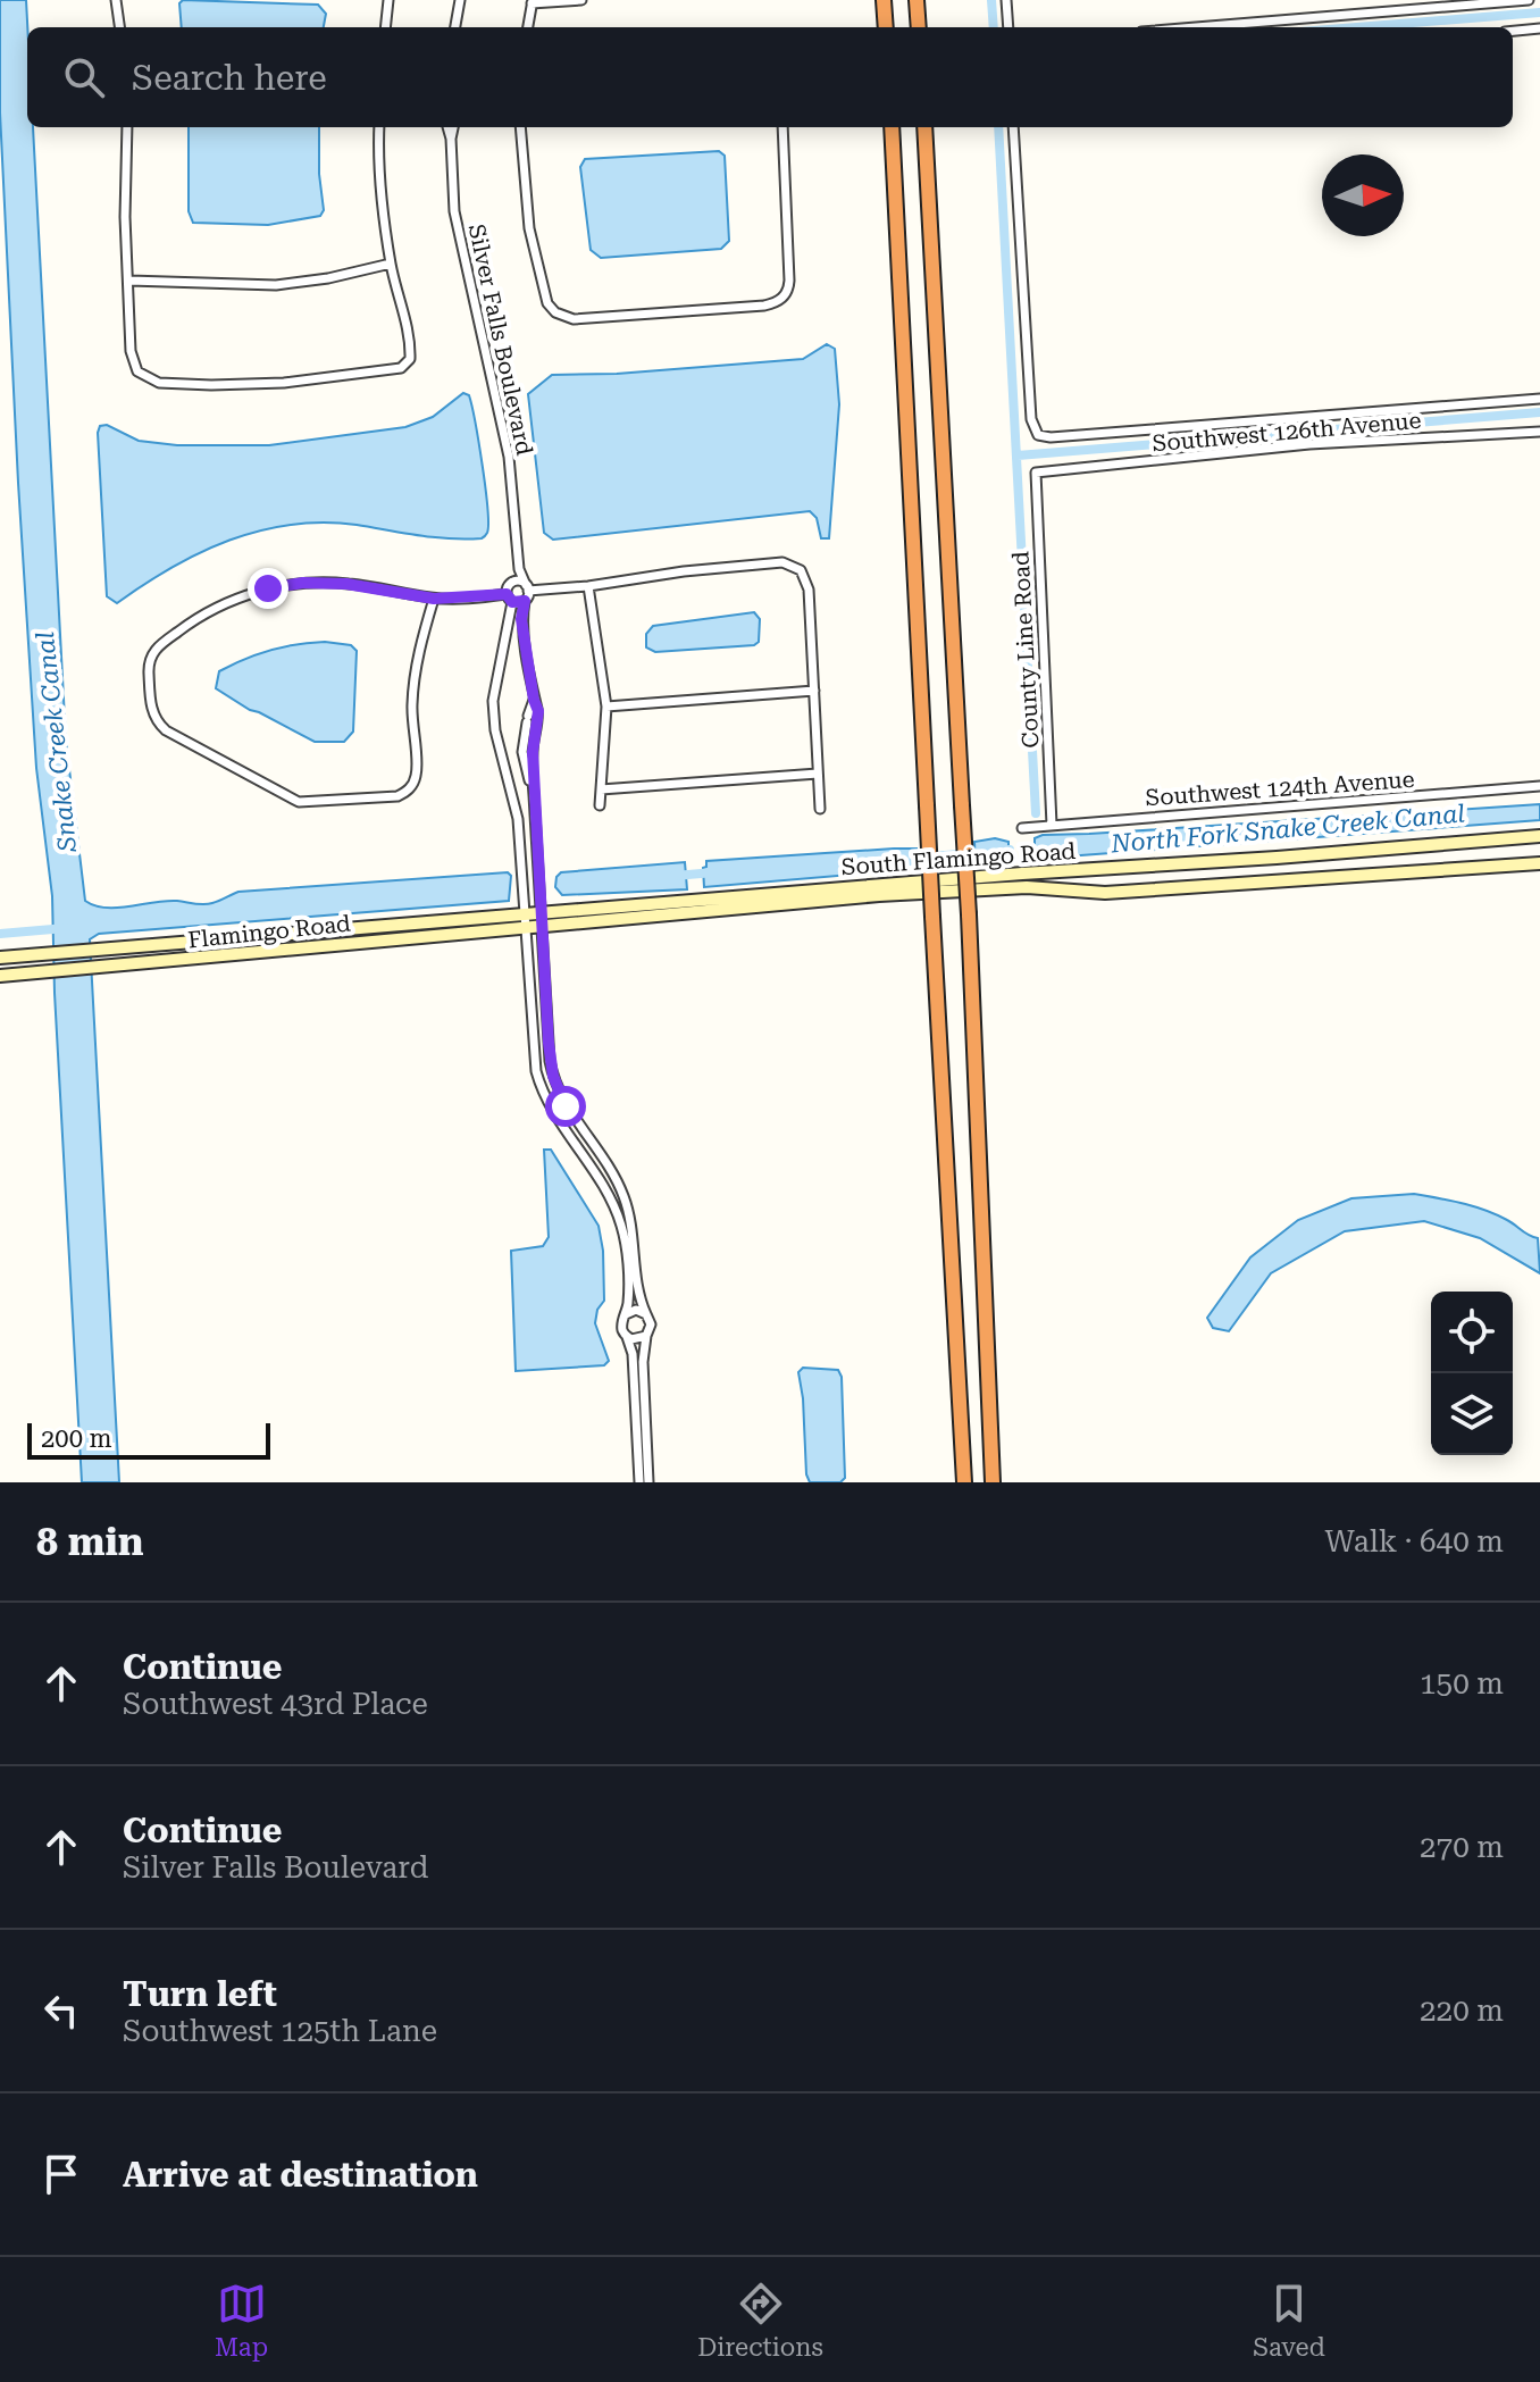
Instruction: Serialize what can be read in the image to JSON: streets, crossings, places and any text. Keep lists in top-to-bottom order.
{
  "streets": {
    "main road": ["South Flamingo Road", "Flamingo Road"],
    "street": [
      "Silver Falls Boulevard",
      "Southwest 126th Avenue",
      "County Line Road",
      "Southwest 124th Avenue"
    ]
  },
  "crossings": [
    ["Silver Falls Boulevard", "Flamingo Road"],
    ["Southwest 126th Avenue", "County Line Road"],
    ["County Line Road", "Southwest 124th Avenue"],
    ["South Flamingo Road", "Flamingo Road"]
  ],
  "water": ["Snake Creek Canal", "North Fork Snake Creek Canal"],
  "scale_bar": "200 m",
  "north": "right",
  "page": {
    "search": "Search here",
    "scale": "200 m",
    "heading": ["8 min", "Walk · 640 m"],
    "list": [
      ["Continue", "Southwest 43rd Place", "150 m"],
      ["Continue", "Silver Falls Boulevard", "270 m"],
      ["Turn left", "Southwest 125th Lane", "220 m"],
      "Arrive at destination"
    ],
    "nav": ["Map", "Directions", "Saved"]
  }
}
